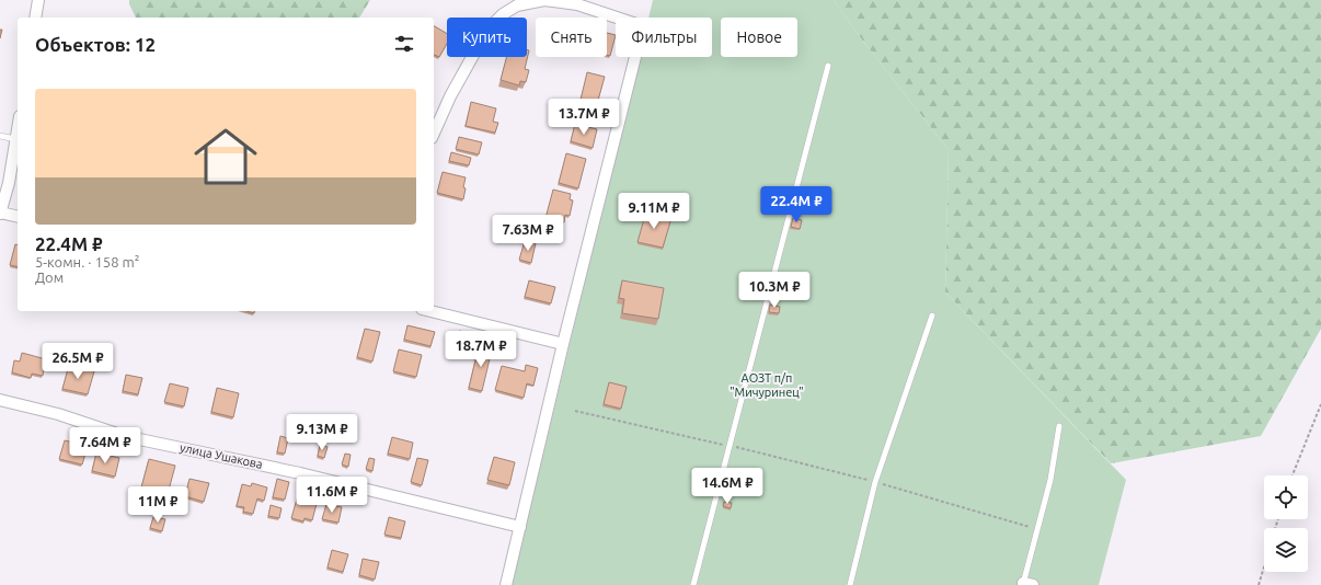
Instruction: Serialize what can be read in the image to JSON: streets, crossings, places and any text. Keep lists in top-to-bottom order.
{
  "streets": {
    "street": ["улица Ушакова"]
  },
  "parks": ["АОЗТ п/п \"Мичуринец\""],
  "page": {
    "chip": [
      "Купить",
      "Снять",
      "Фильтры",
      "Новое"
    ],
    "heading": "Объектов: 12",
    "list": [
      {
        "name": "22.4M ₽",
        "note": "5-комн. · 158 m² · Дом"
      }
    ],
    "price": [
      "13.7M ₽",
      "22.4M ₽",
      "9.11M ₽",
      "7.63M ₽",
      "10.3M ₽",
      "18.7M ₽",
      "26.5M ₽",
      "9.13M ₽",
      "7.64M ₽",
      "14.6M ₽",
      "11.6M ₽",
      "11M ₽"
    ]
  }
}
